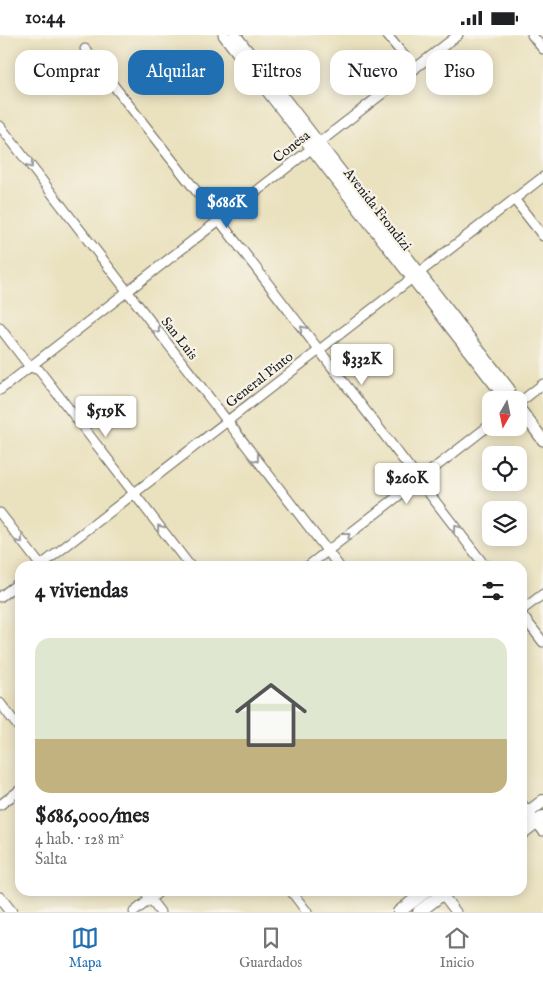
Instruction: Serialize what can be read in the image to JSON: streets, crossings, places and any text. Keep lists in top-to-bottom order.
{
  "streets": {
    "street": [
      "Conesa",
      "Avenida Frondizi",
      "San Luis",
      "General Pinto"
    ]
  },
  "crossings": [
    ["Conesa", "Avenida Frondizi"],
    ["Conesa", "San Luis"],
    ["Avenida Frondizi", "General Pinto"],
    ["San Luis", "General Pinto"]
  ],
  "one_way": ["San Luis"],
  "north": "bottom",
  "page": {
    "status": "10:44",
    "chip": [
      "Comprar",
      "Alquilar",
      "Filtros",
      "Nuevo",
      "Piso"
    ],
    "price": [
      "$686K",
      "$332K",
      "$519K",
      "$260K"
    ],
    "heading": "4 viviendas",
    "list": [
      {
        "name": "$686,000/mes",
        "note": "4 hab. · 128 m² · Salta"
      }
    ],
    "tabs": ["Mapa", "Guardados", "Inicio"]
  }
}
